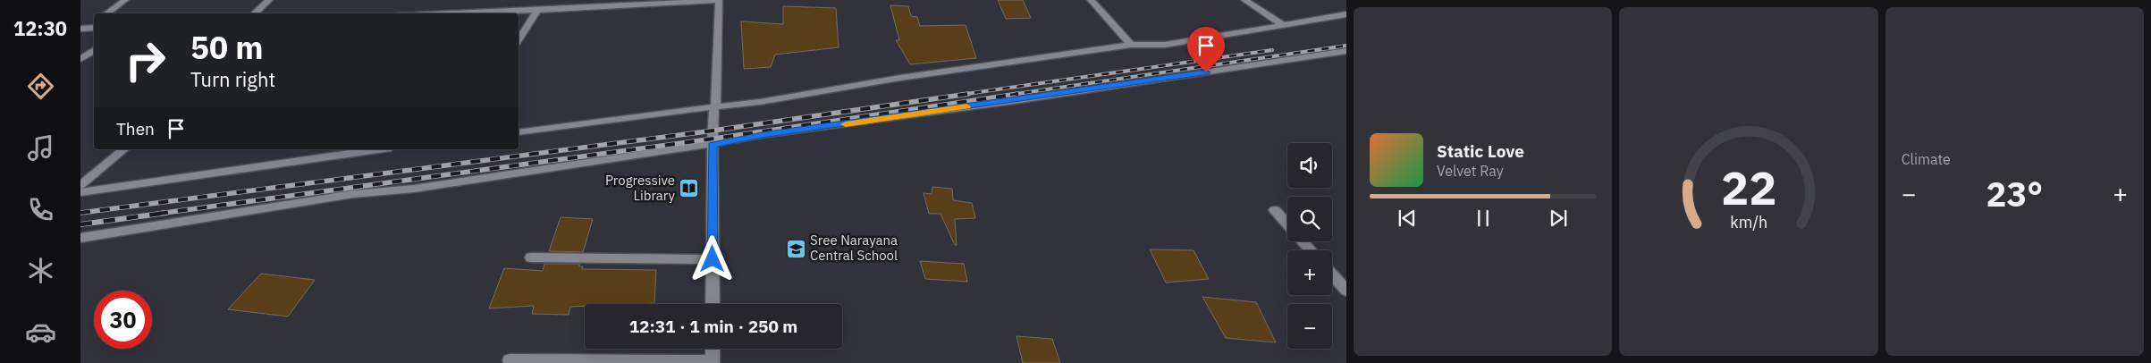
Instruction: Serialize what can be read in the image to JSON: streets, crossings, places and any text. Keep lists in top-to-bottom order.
{
  "places": {
    "library": ["Progressive Library"],
    "school or university": ["Sree Narayana Central School"]
  },
  "page": {
    "tabs": "12:30",
    "tile": "Climate",
    "turn": ["50 m", "Turn right"],
    "then": "Then",
    "song": ["Static Love", "Velvet Ray"],
    "map_buttons": ["+", "−"],
    "heat": ["−", "23°", "+"],
    "limit": "30",
    "trip": "12:31 · 1 min · 250 m",
    "gauge": ["22", "km/h"]
  }
}
